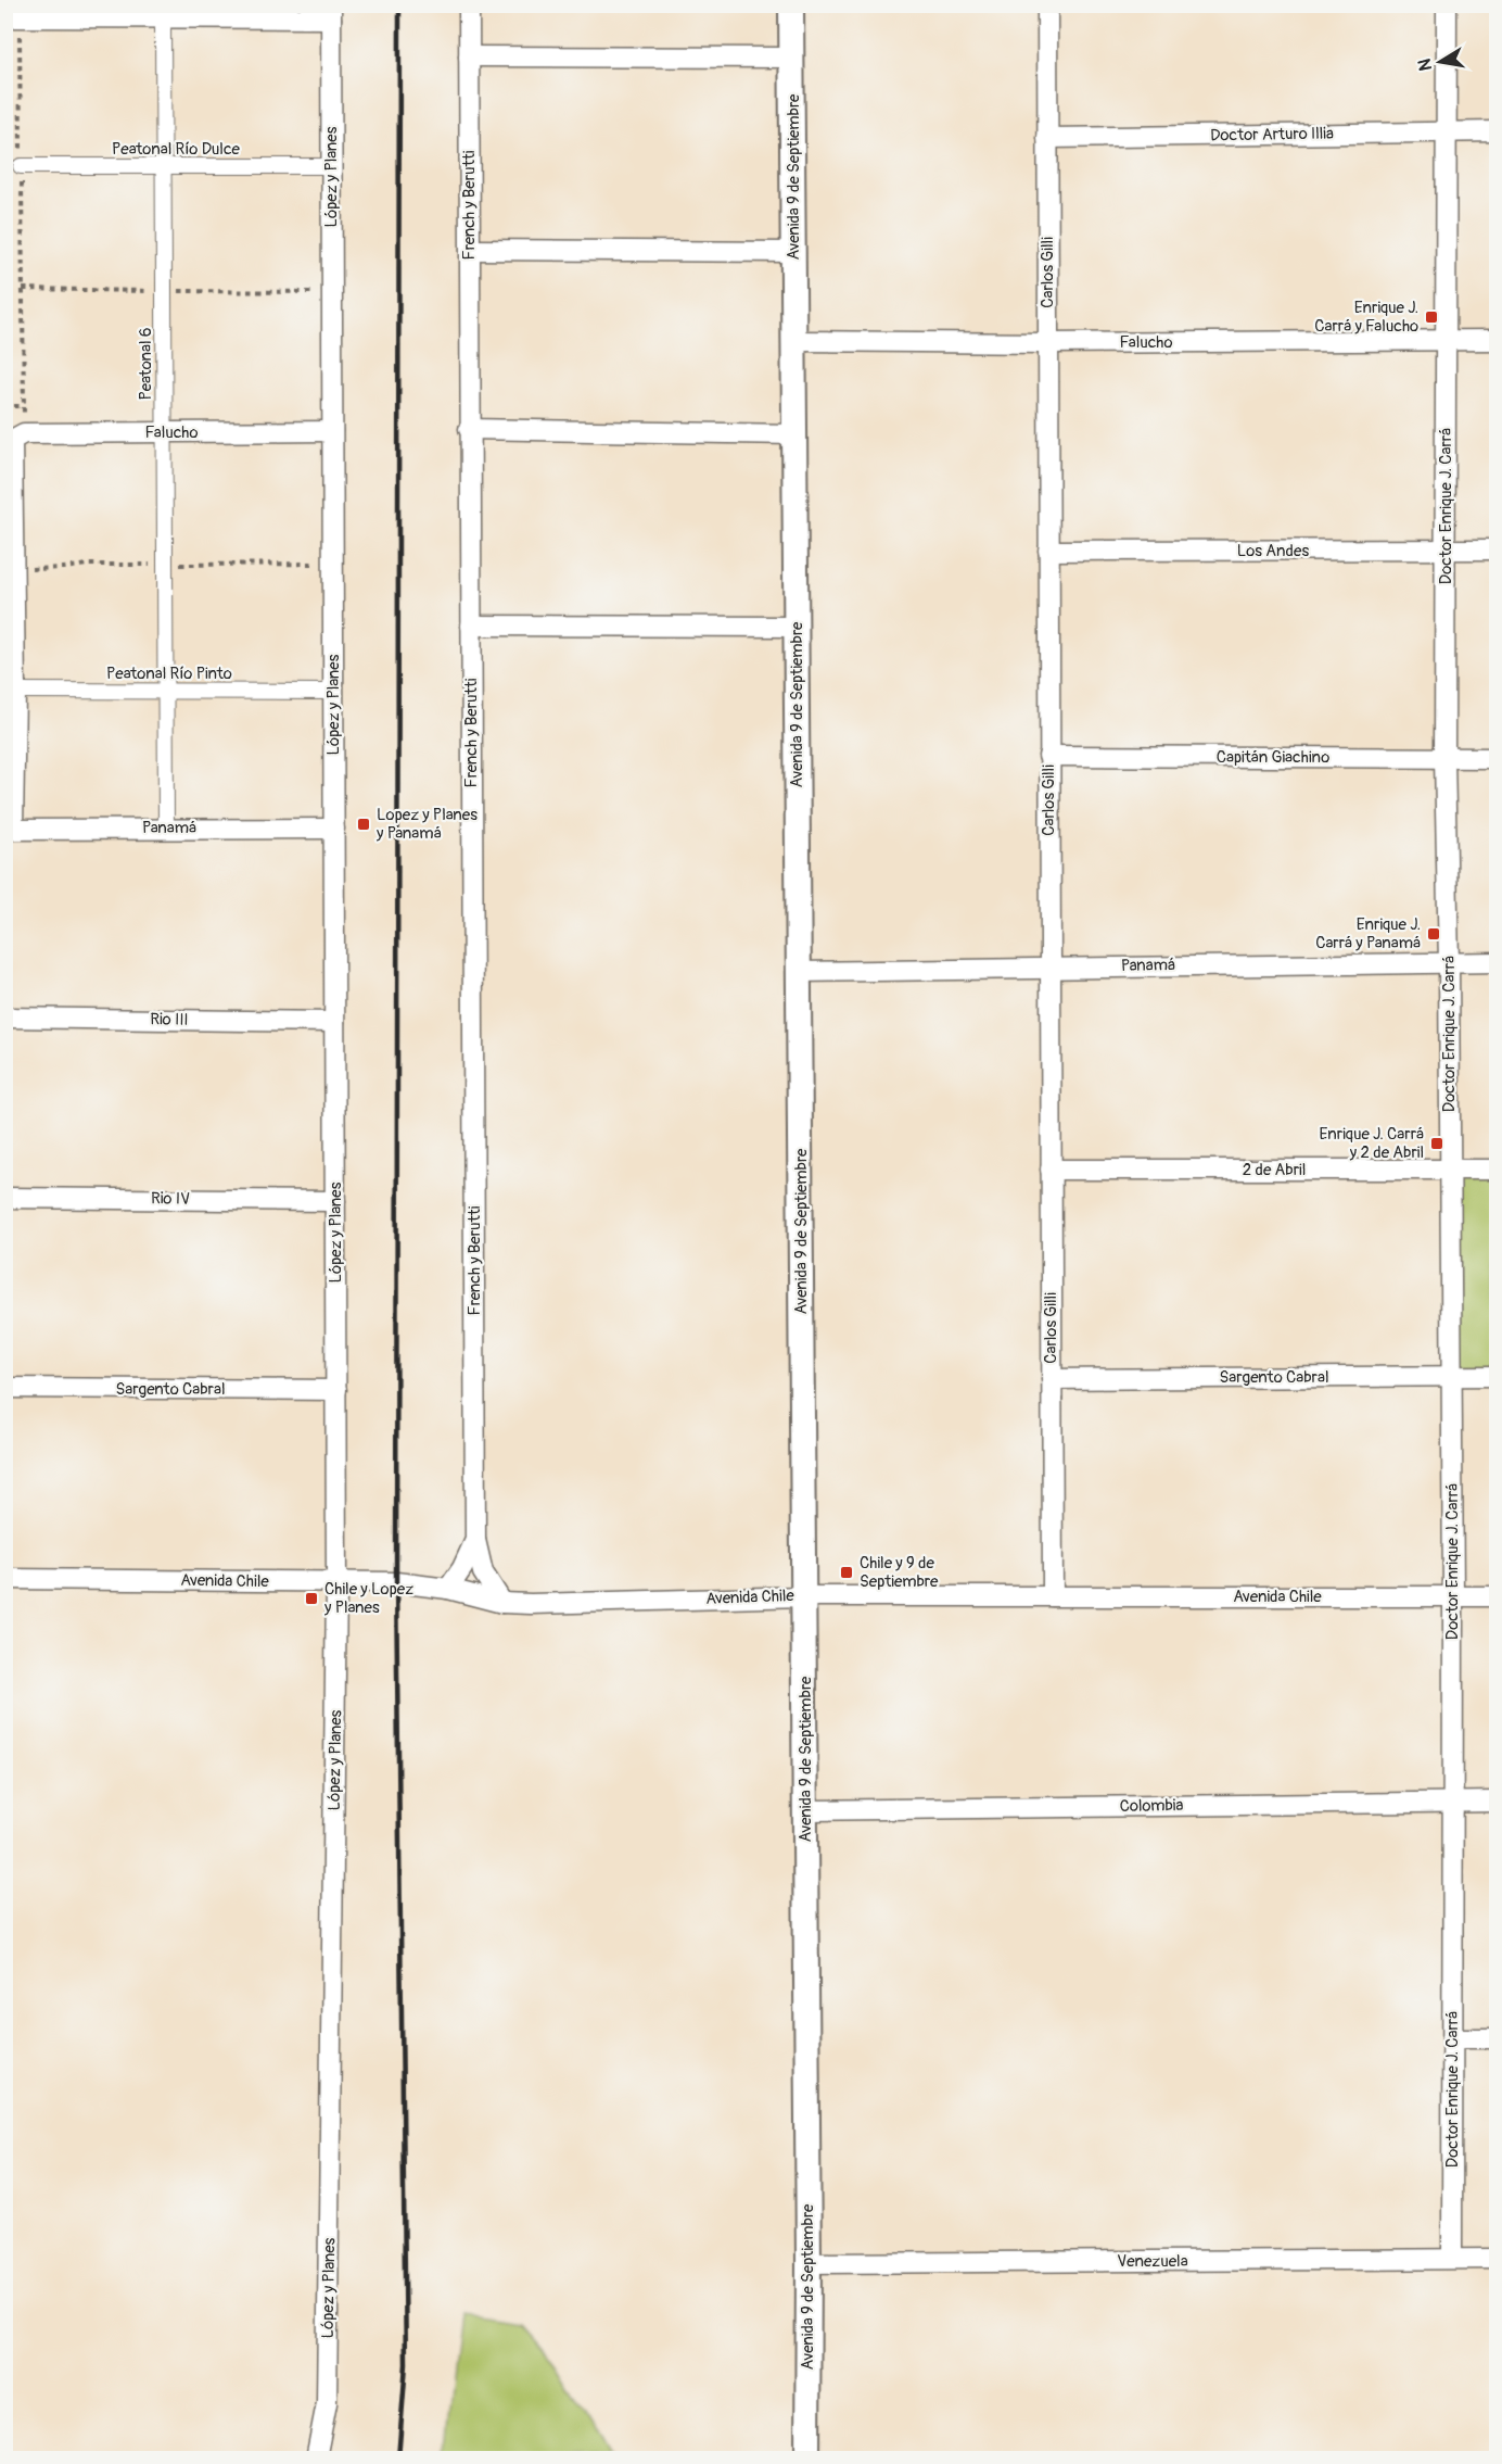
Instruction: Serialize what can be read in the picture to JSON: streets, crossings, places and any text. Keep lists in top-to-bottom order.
{
  "streets": {
    "street": [
      "Doctor Arturo Illia",
      "Peatonal Río Dulce",
      "López y Planes",
      "Avenida 9 de Septiembre",
      "French y Berutti",
      "Carlos Gilli",
      "Falucho",
      "Peatonal 6",
      "Doctor Enrique J. Carrá",
      "Los Andes",
      "Peatonal Río Pinto",
      "Capitán Giachino",
      "Panamá",
      "Rio III",
      "2 de Abril",
      "Rio IV",
      "Sargento Cabral",
      "Avenida Chile",
      "Colombia",
      "Venezuela"
    ]
  },
  "crossings": [
    ["Doctor Arturo Illia", "Carlos Gilli"],
    ["Doctor Arturo Illia", "Doctor Enrique J. Carrá"],
    ["Peatonal Río Dulce", "López y Planes"],
    ["Peatonal Río Dulce", "Peatonal 6"],
    ["López y Planes", "Falucho"],
    ["López y Planes", "Peatonal Río Pinto"],
    ["López y Planes", "Panamá"],
    ["López y Planes", "Rio III"],
    ["López y Planes", "Rio IV"],
    ["López y Planes", "Sargento Cabral"],
    ["López y Planes", "Avenida Chile"],
    ["Avenida 9 de Septiembre", "Falucho"],
    ["Avenida 9 de Septiembre", "Panamá"],
    ["Avenida 9 de Septiembre", "Avenida Chile"],
    ["Avenida 9 de Septiembre", "Colombia"],
    ["Avenida 9 de Septiembre", "Venezuela"],
    ["French y Berutti", "Avenida Chile"],
    ["Carlos Gilli", "Falucho"],
    ["Carlos Gilli", "Los Andes"],
    ["Carlos Gilli", "Capitán Giachino"],
    ["Carlos Gilli", "Panamá"],
    ["Carlos Gilli", "2 de Abril"],
    ["Carlos Gilli", "Sargento Cabral"],
    ["Carlos Gilli", "Avenida Chile"],
    ["Falucho", "Peatonal 6"],
    ["Falucho", "Doctor Enrique J. Carrá"],
    ["Peatonal 6", "Peatonal Río Pinto"],
    ["Peatonal 6", "Panamá"],
    ["Doctor Enrique J. Carrá", "Los Andes"],
    ["Doctor Enrique J. Carrá", "Capitán Giachino"],
    ["Doctor Enrique J. Carrá", "Panamá"],
    ["Doctor Enrique J. Carrá", "2 de Abril"],
    ["Doctor Enrique J. Carrá", "Sargento Cabral"],
    ["Doctor Enrique J. Carrá", "Avenida Chile"],
    ["Doctor Enrique J. Carrá", "Colombia"],
    ["Doctor Enrique J. Carrá", "Venezuela"]
  ],
  "places": {
    "transit": [
      "Enrique J. Carrá y Falucho",
      "Lopez y Planes y Panamá",
      "Enrique J. Carrá y Panamá",
      "Enrique J. Carrá y 2 de Abril",
      "Chile y 9 de Septiembre",
      "Chile y Lopez y Planes"
    ]
  },
  "north": "left"
}
